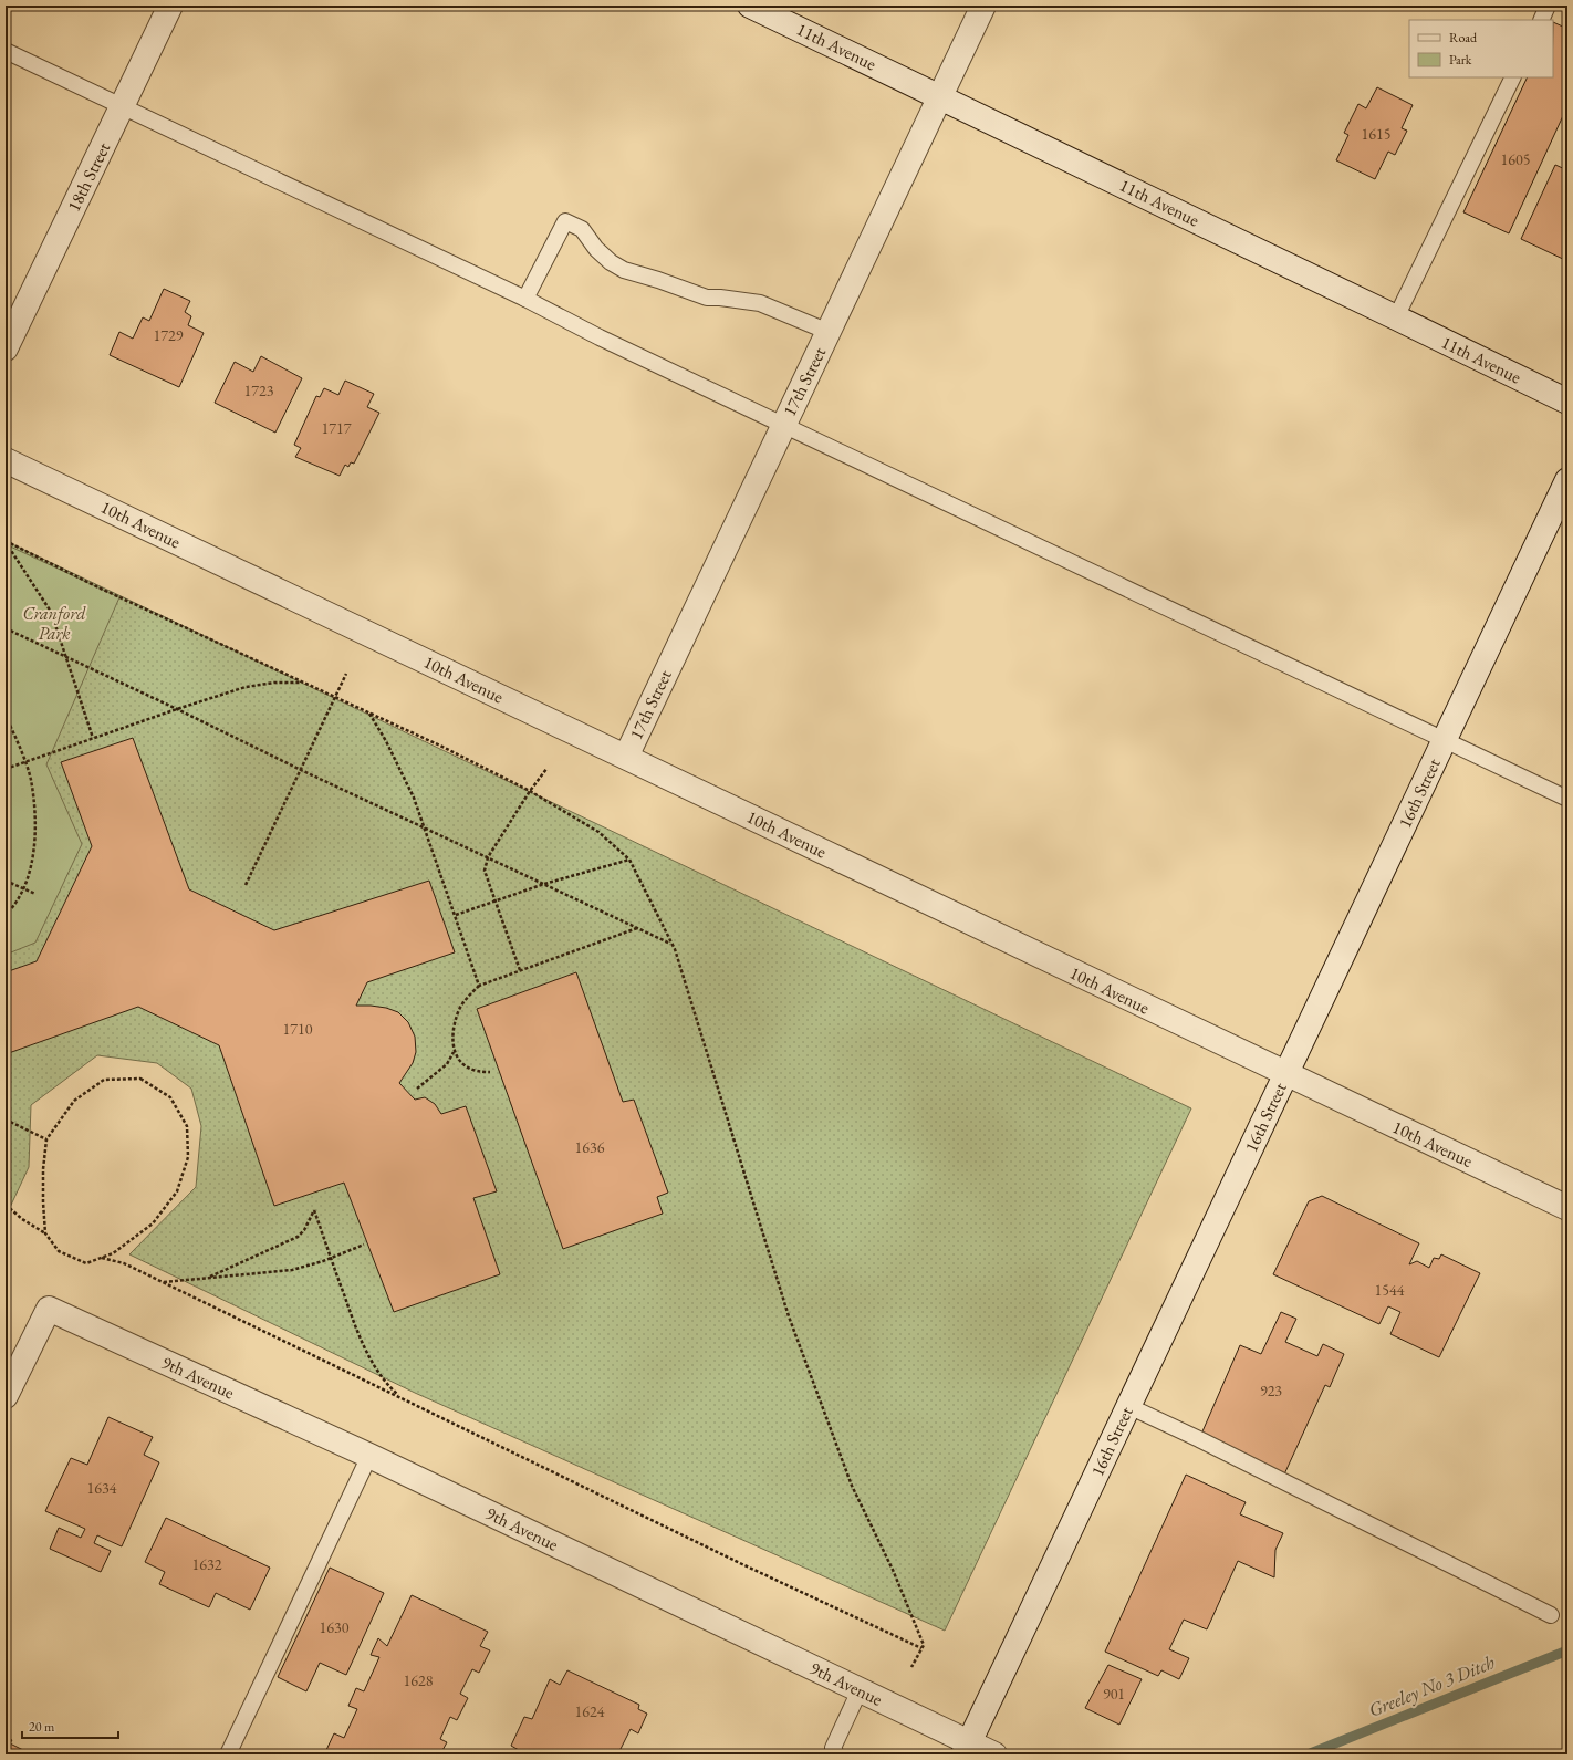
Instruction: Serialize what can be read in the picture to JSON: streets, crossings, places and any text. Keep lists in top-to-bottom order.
{
  "streets": {
    "street": [
      "11th Avenue",
      "18th Street",
      "17th Street",
      "10th Avenue",
      "16th Street",
      "9th Avenue"
    ]
  },
  "crossings": [
    ["11th Avenue", "17th Street"],
    ["17th Street", "10th Avenue"],
    ["10th Avenue", "16th Street"],
    ["16th Street", "9th Avenue"]
  ],
  "water": ["Greeley No 3 Ditch"],
  "parks": ["Cranford Park"],
  "house_numbers": [
    "1615",
    "1605",
    "1729",
    "1723",
    "1717",
    "1710",
    "1636",
    "1544",
    "923",
    "1634",
    "1632",
    "1630",
    "1628",
    "901",
    "1624"
  ],
  "legend": ["Road", "Park"],
  "scale_bar": "20 m"
}
